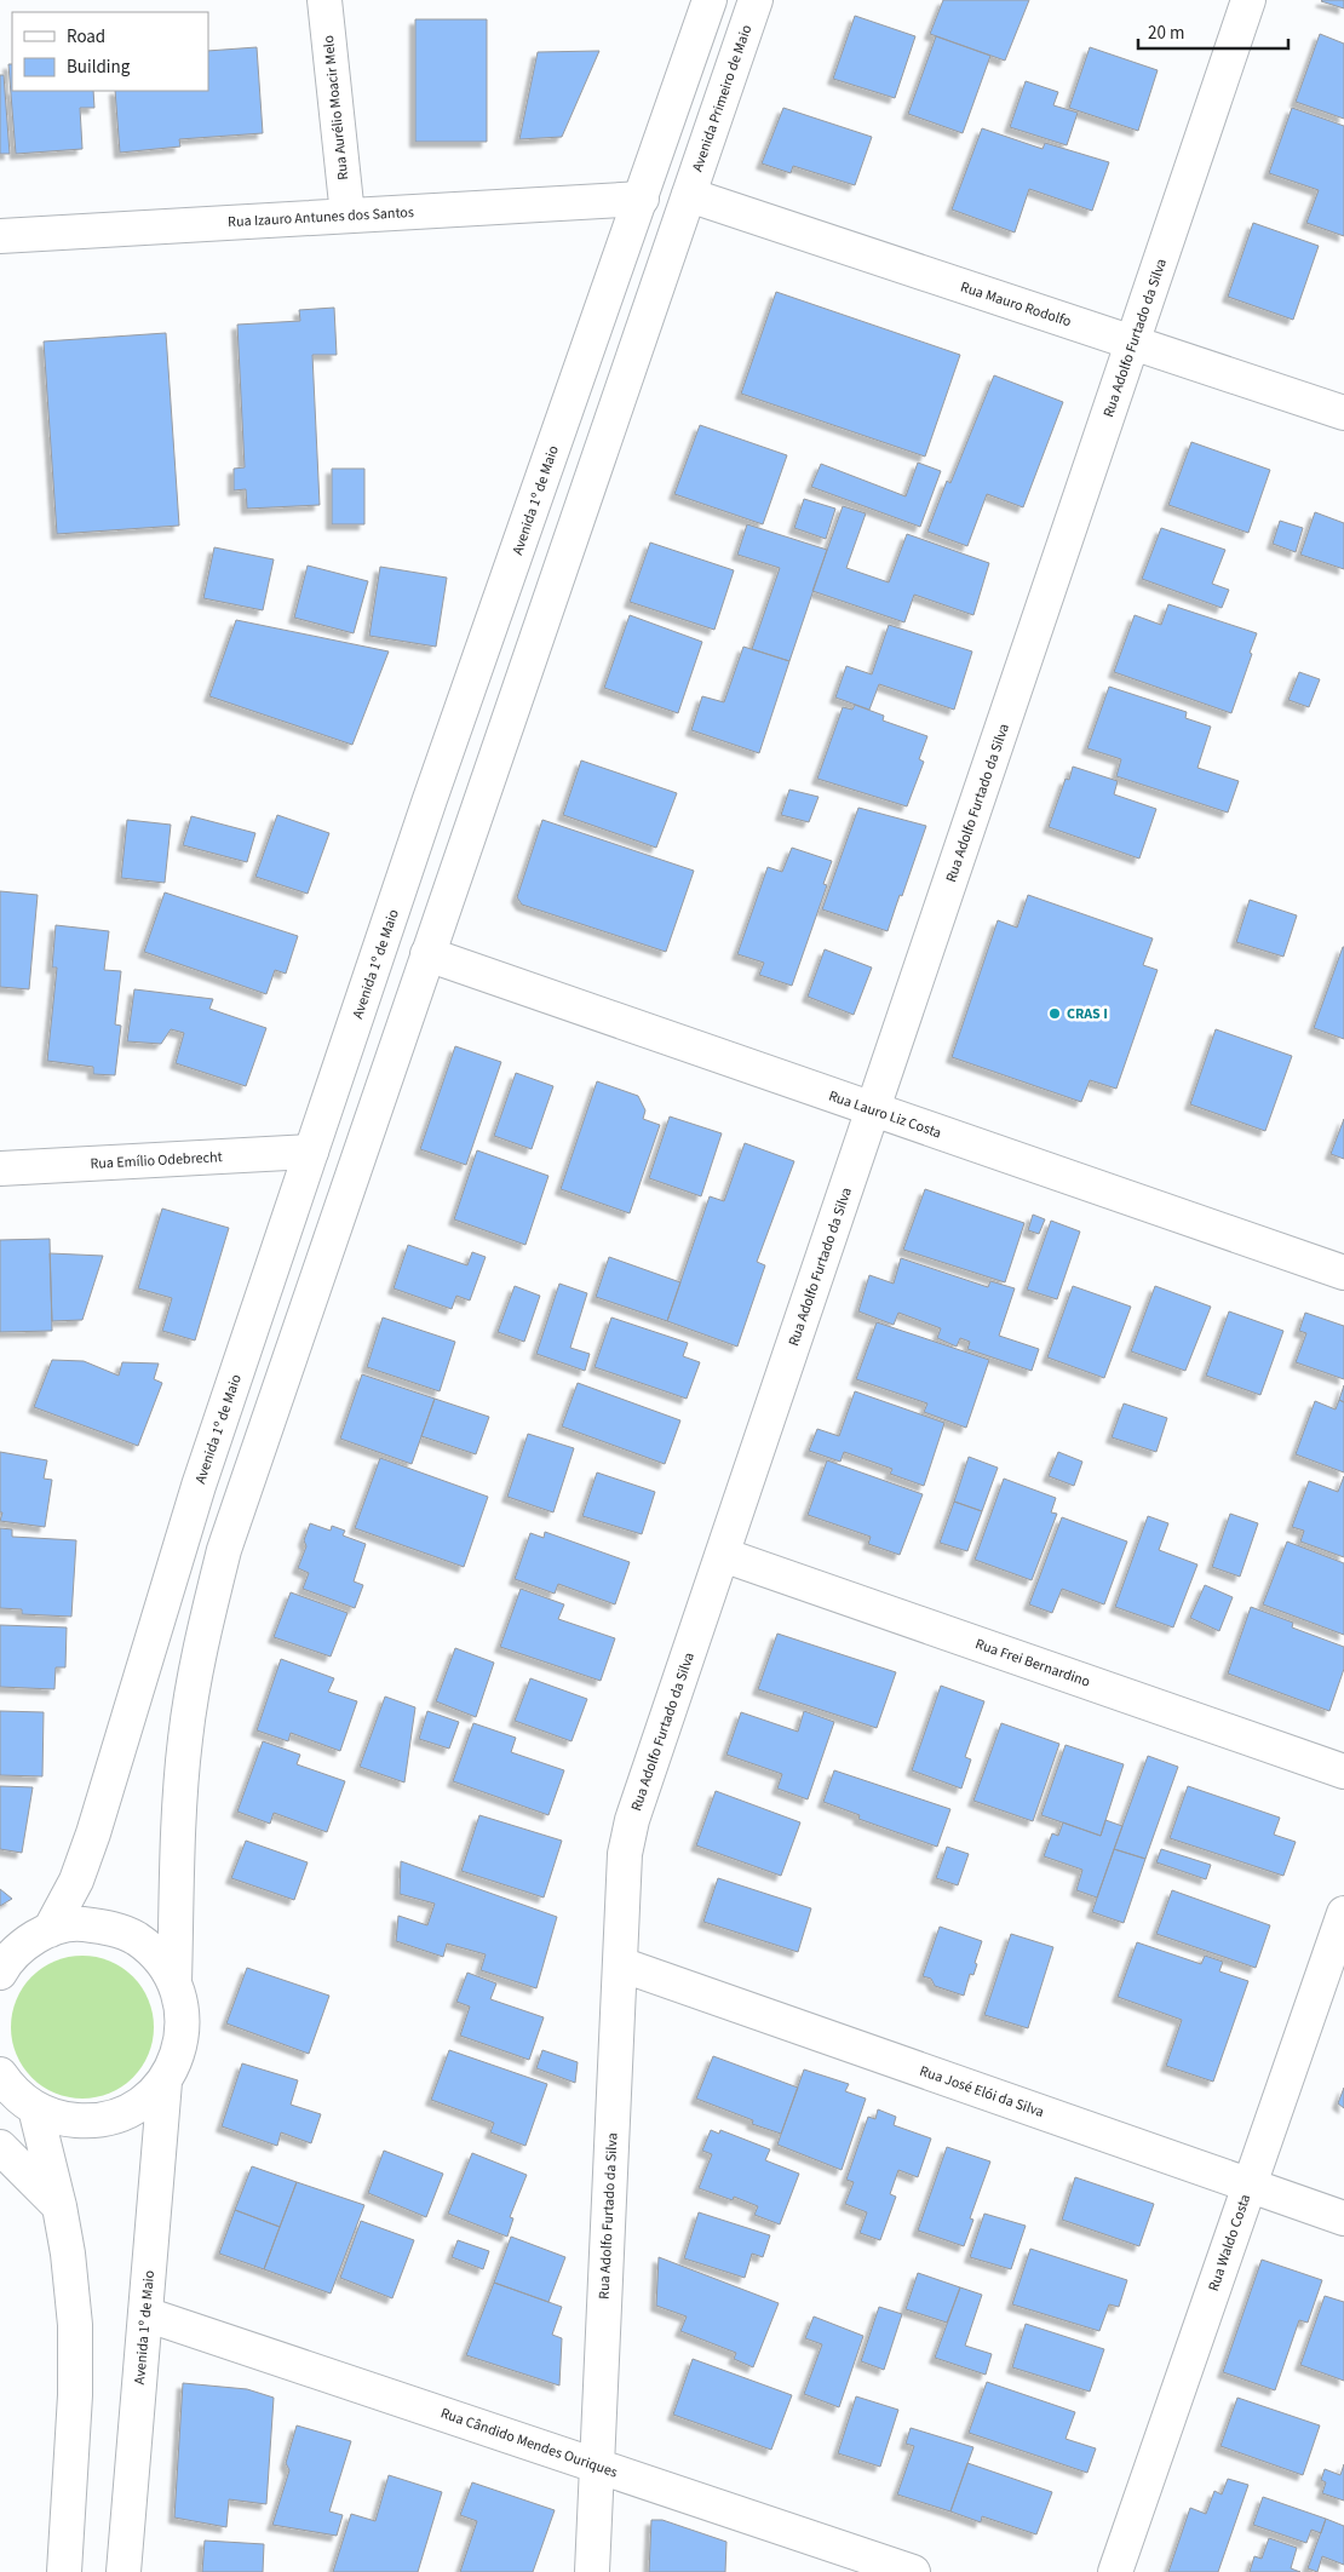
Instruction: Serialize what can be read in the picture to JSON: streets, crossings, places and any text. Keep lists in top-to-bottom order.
{
  "streets": {
    "street": [
      "Avenida Primeiro de Maio",
      "Rua Aurélio Moacir Melo",
      "Rua Izauro Antunes dos Santos",
      "Rua Mauro Rodolfo",
      "Rua Adolfo Furtado da Silva",
      "Avenida 1º de Maio",
      "Rua Lauro Liz Costa",
      "Rua Emílio Odebrecht",
      "Rua Frei Bernardino",
      "Rua José Elói da Silva",
      "Rua Waldo Costa",
      "Rua Cândido Mendes Ouriques"
    ]
  },
  "crossings": [
    ["Avenida Primeiro de Maio", "Rua Mauro Rodolfo"],
    ["Rua Aurélio Moacir Melo", "Rua Izauro Antunes dos Santos"],
    ["Rua Izauro Antunes dos Santos", "Avenida 1º de Maio"],
    ["Rua Mauro Rodolfo", "Rua Adolfo Furtado da Silva"],
    ["Rua Adolfo Furtado da Silva", "Rua Lauro Liz Costa"],
    ["Rua Adolfo Furtado da Silva", "Rua Frei Bernardino"],
    ["Rua Adolfo Furtado da Silva", "Rua José Elói da Silva"],
    ["Rua Adolfo Furtado da Silva", "Rua Cândido Mendes Ouriques"],
    ["Avenida 1º de Maio", "Rua Emílio Odebrecht"],
    ["Avenida 1º de Maio", "Rua Cândido Mendes Ouriques"],
    ["Rua José Elói da Silva", "Rua Waldo Costa"]
  ],
  "places": ["CRAS I"],
  "legend": ["Road", "Building"],
  "scale_bar": "20 m"
}
